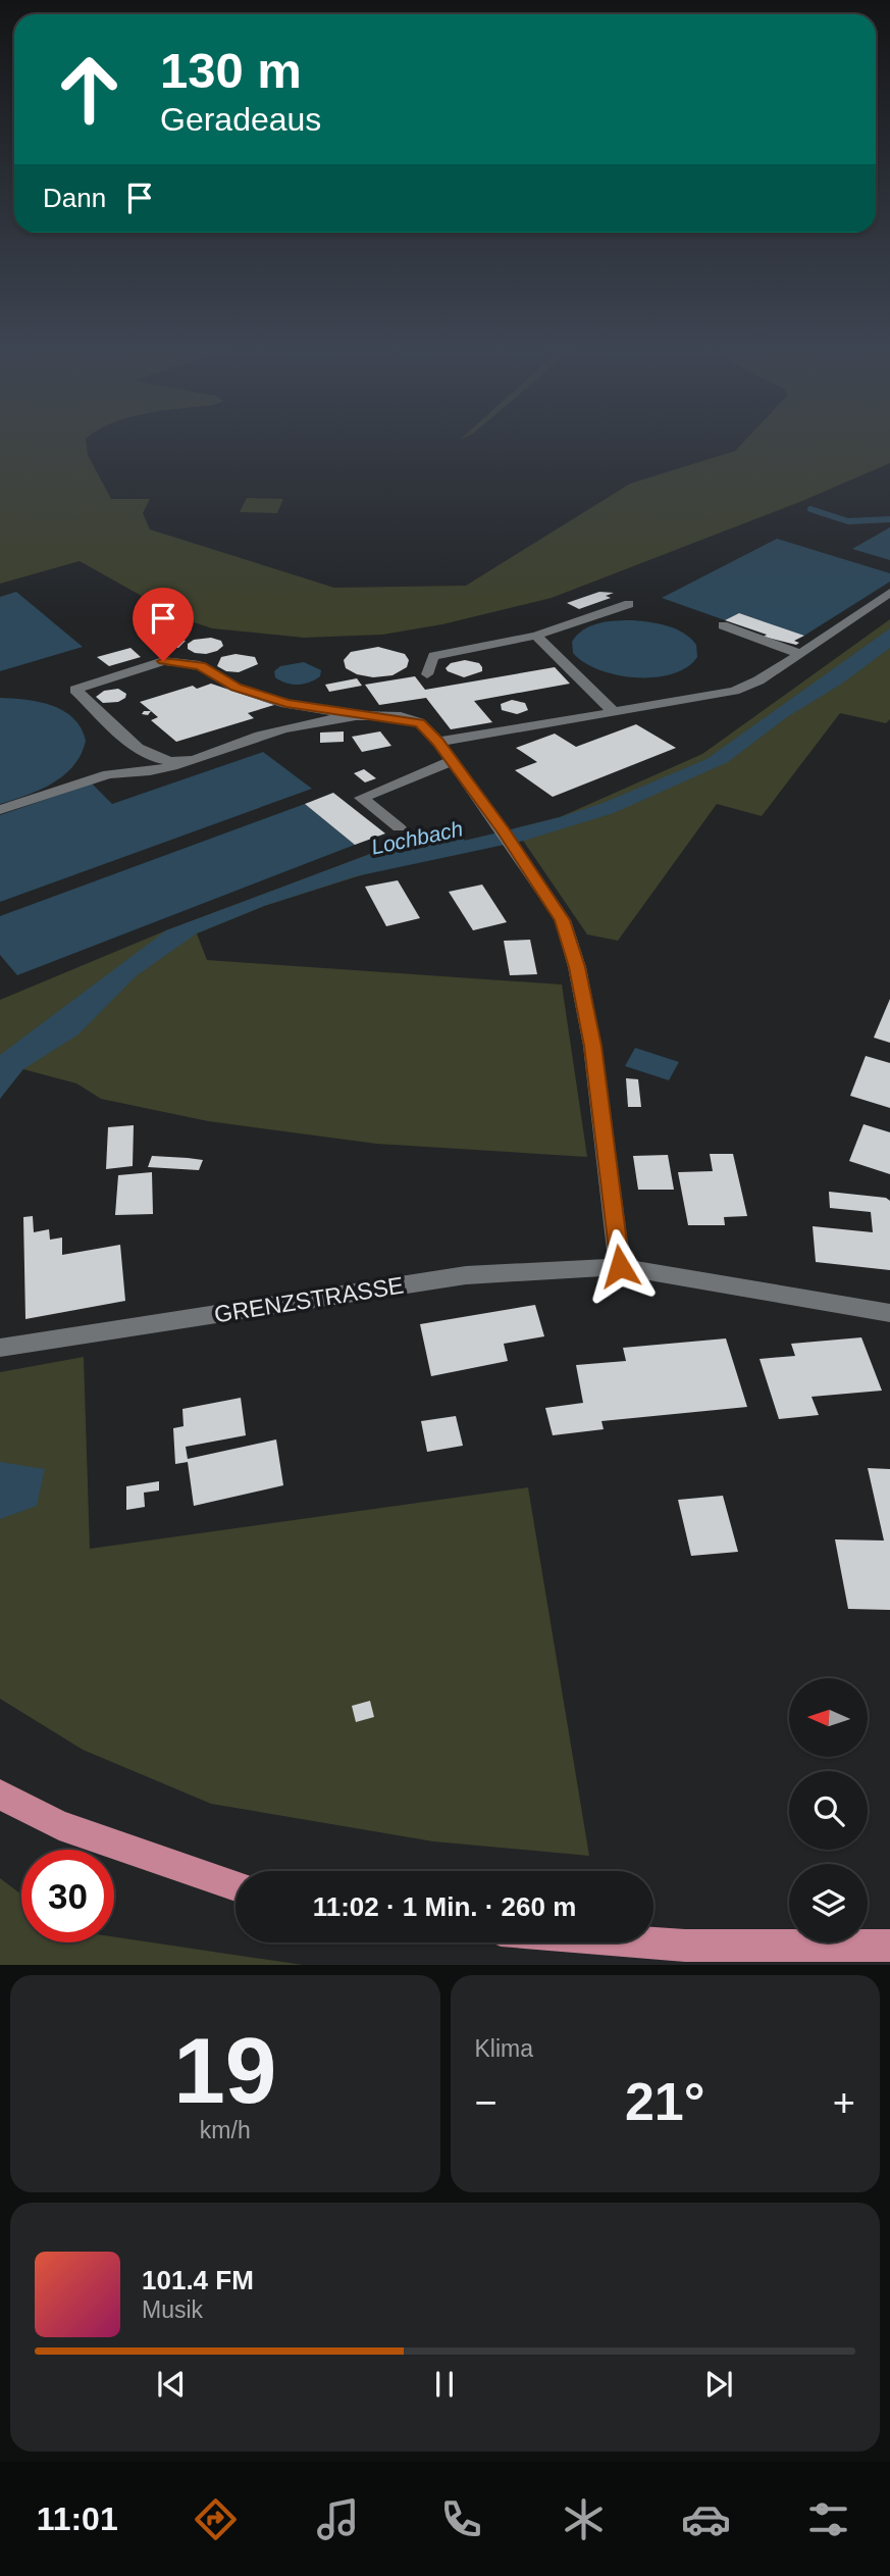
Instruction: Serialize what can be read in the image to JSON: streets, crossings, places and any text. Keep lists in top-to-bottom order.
{
  "streets": {
    "street": ["GRENZSTRASSE"]
  },
  "water": ["Lochbach"],
  "north": "left",
  "page": {
    "turn": ["130 m", "Geradeaus"],
    "then": "Dann",
    "limit": "30",
    "trip": "11:02 · 1 Min. · 260 m",
    "tile": [
      ["19", "km/h"],
      "Klima"
    ],
    "heat": ["−", "21°", "+"],
    "song": ["101.4 FM", "Musik"],
    "tabs": "11:01"
  }
}
